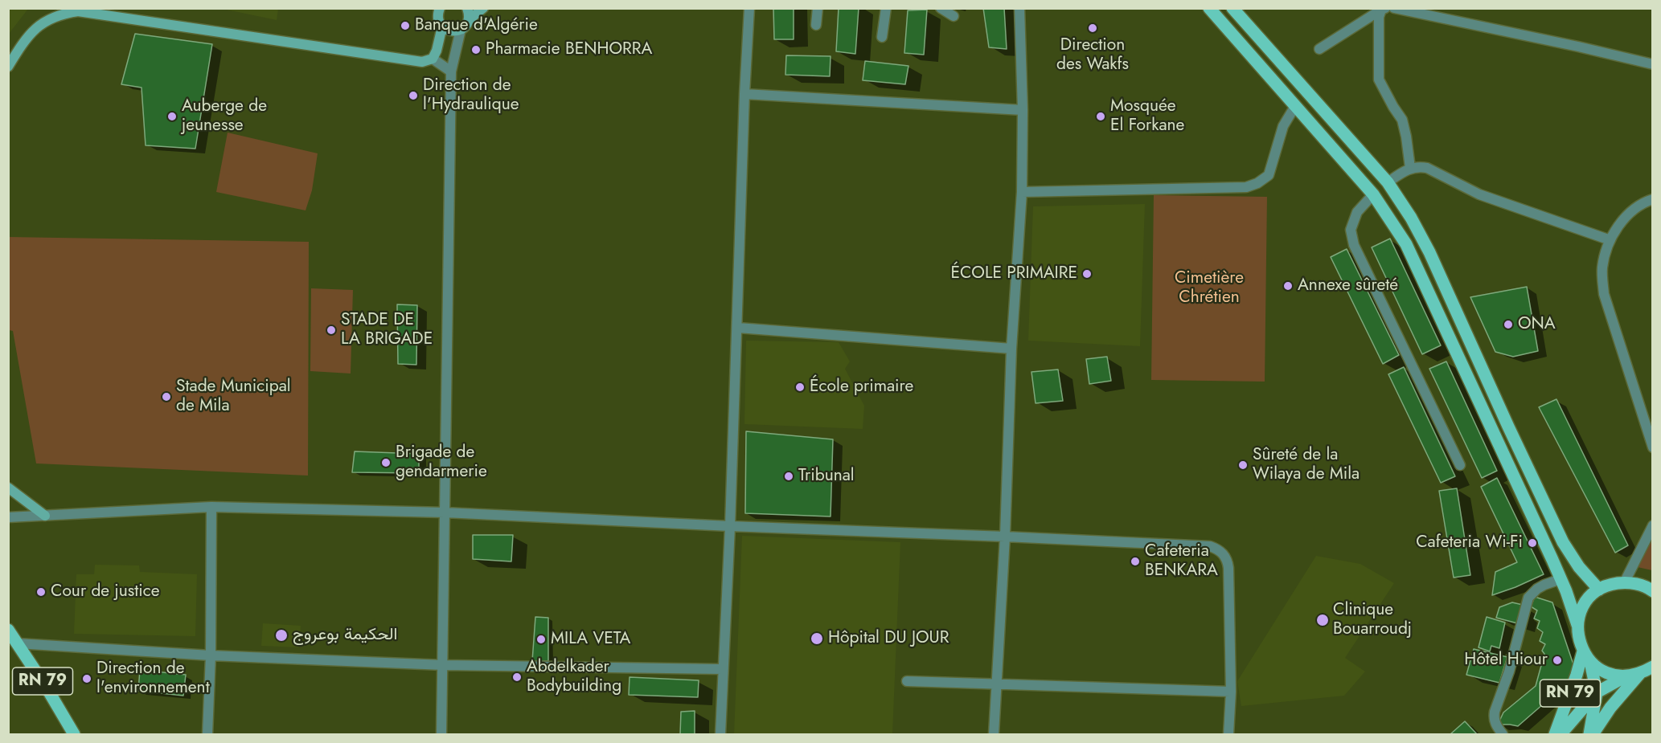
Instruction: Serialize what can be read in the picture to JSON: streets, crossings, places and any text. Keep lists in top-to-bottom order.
{
  "streets": {
    "main road": ["RN 79"]
  },
  "parks": ["Cimetière Chrétien"],
  "places": [
    "Banque d'Algérie",
    "Direction des Wakfs",
    "Pharmacie BENHORRA",
    "Direction de l'Hydraulique",
    "Auberge de jeunesse",
    "Mosquée El Forkane",
    "ÉCOLE PRIMAIRE",
    "Annexe sûreté",
    "ONA",
    "STADE DE LA BRIGADE",
    "École primaire",
    "Stade Municipal de Mila",
    "Brigade de gendarmerie",
    "Sûreté de la Wilaya de Mila",
    "Tribunal",
    "Cafeteria Wi-Fi",
    "Cafeteria BENKARA",
    "Cour de justice",
    "Clinique Bouarroudj",
    "الحكيمة بوعروج",
    "Hôpital DU JOUR",
    "MILA VETA",
    "Hôtel Hiour",
    "Abdelkader Bodybuilding",
    "Direction de l'environnement"
  ]
}
